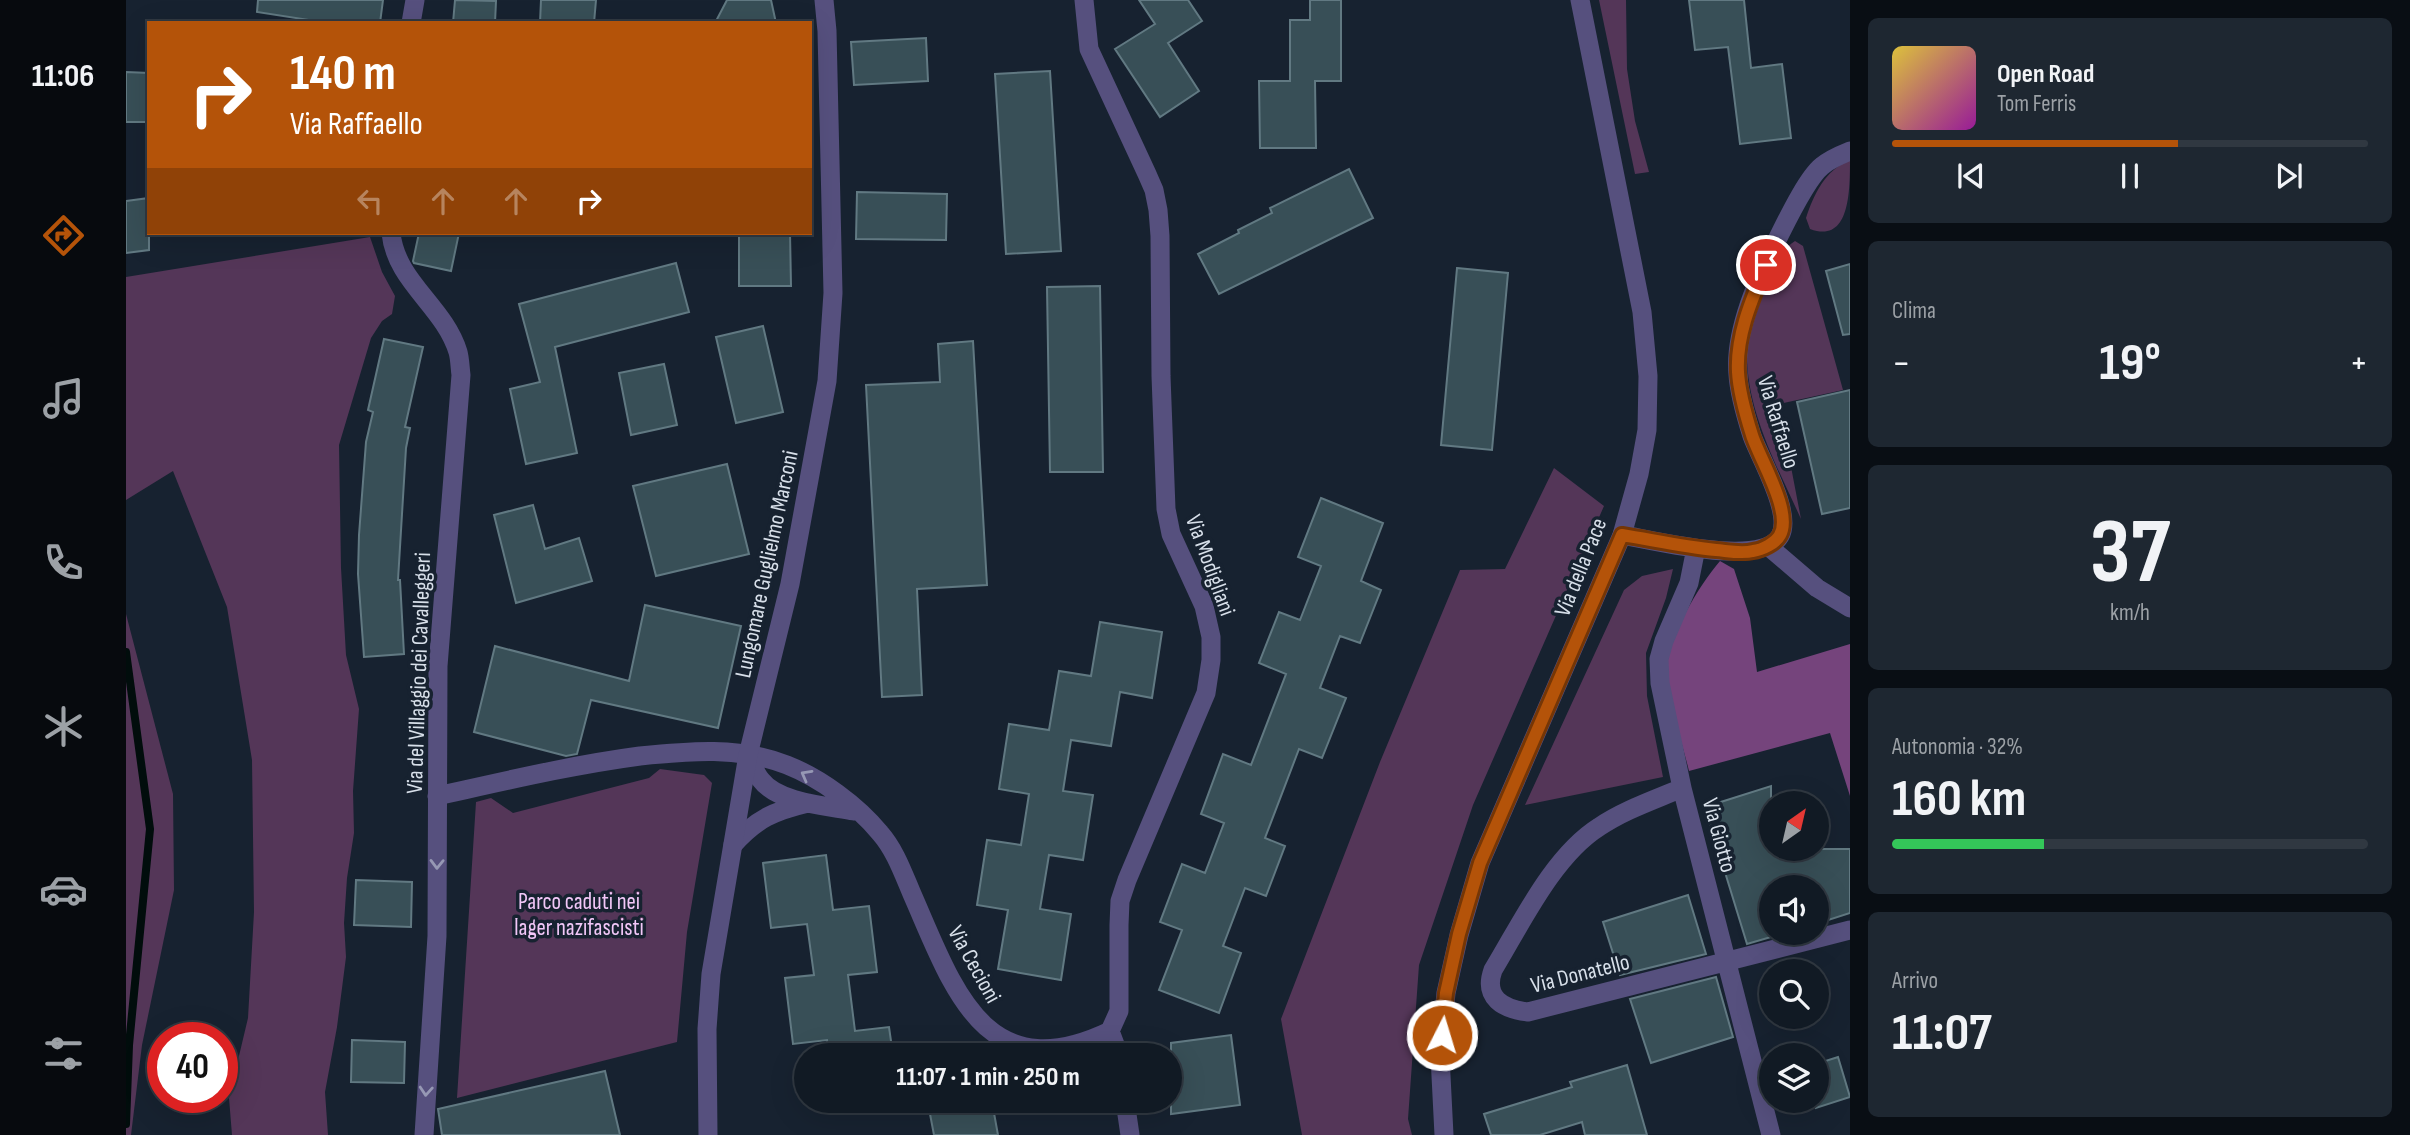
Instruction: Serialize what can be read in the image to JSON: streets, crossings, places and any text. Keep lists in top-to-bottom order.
{
  "streets": {
    "street": [
      "Via Raffaello",
      "Lungomare Guglielmo Marconi",
      "Via Modigliani",
      "Via della Pace",
      "Via del Villaggio dei Cavalleggeri",
      "Via Giotto",
      "Via Cecioni",
      "Via Donatello"
    ]
  },
  "crossings": [
    ["Lungomare Guglielmo Marconi", "Via Cecioni"],
    ["Via Modigliani", "Via Cecioni"],
    ["Via del Villaggio dei Cavalleggeri", "Via Cecioni"],
    ["Via Giotto", "Via Donatello"]
  ],
  "one_way": ["Via del Villaggio dei Cavalleggeri"],
  "parks": ["Parco caduti nei lager nazifascisti"],
  "north": "top right",
  "page": {
    "tabs": "11:06",
    "turn": ["140 m", "Via Raffaello"],
    "song": ["Open Road", "Tom Ferris"],
    "tile": [
      "Clima",
      ["37", "km/h"],
      ["Autonomia · 32%", "160 km"],
      ["Arrivo", "11:07"]
    ],
    "heat": ["−", "19°", "+"],
    "limit": "40",
    "trip": "11:07 · 1 min · 250 m"
  }
}
